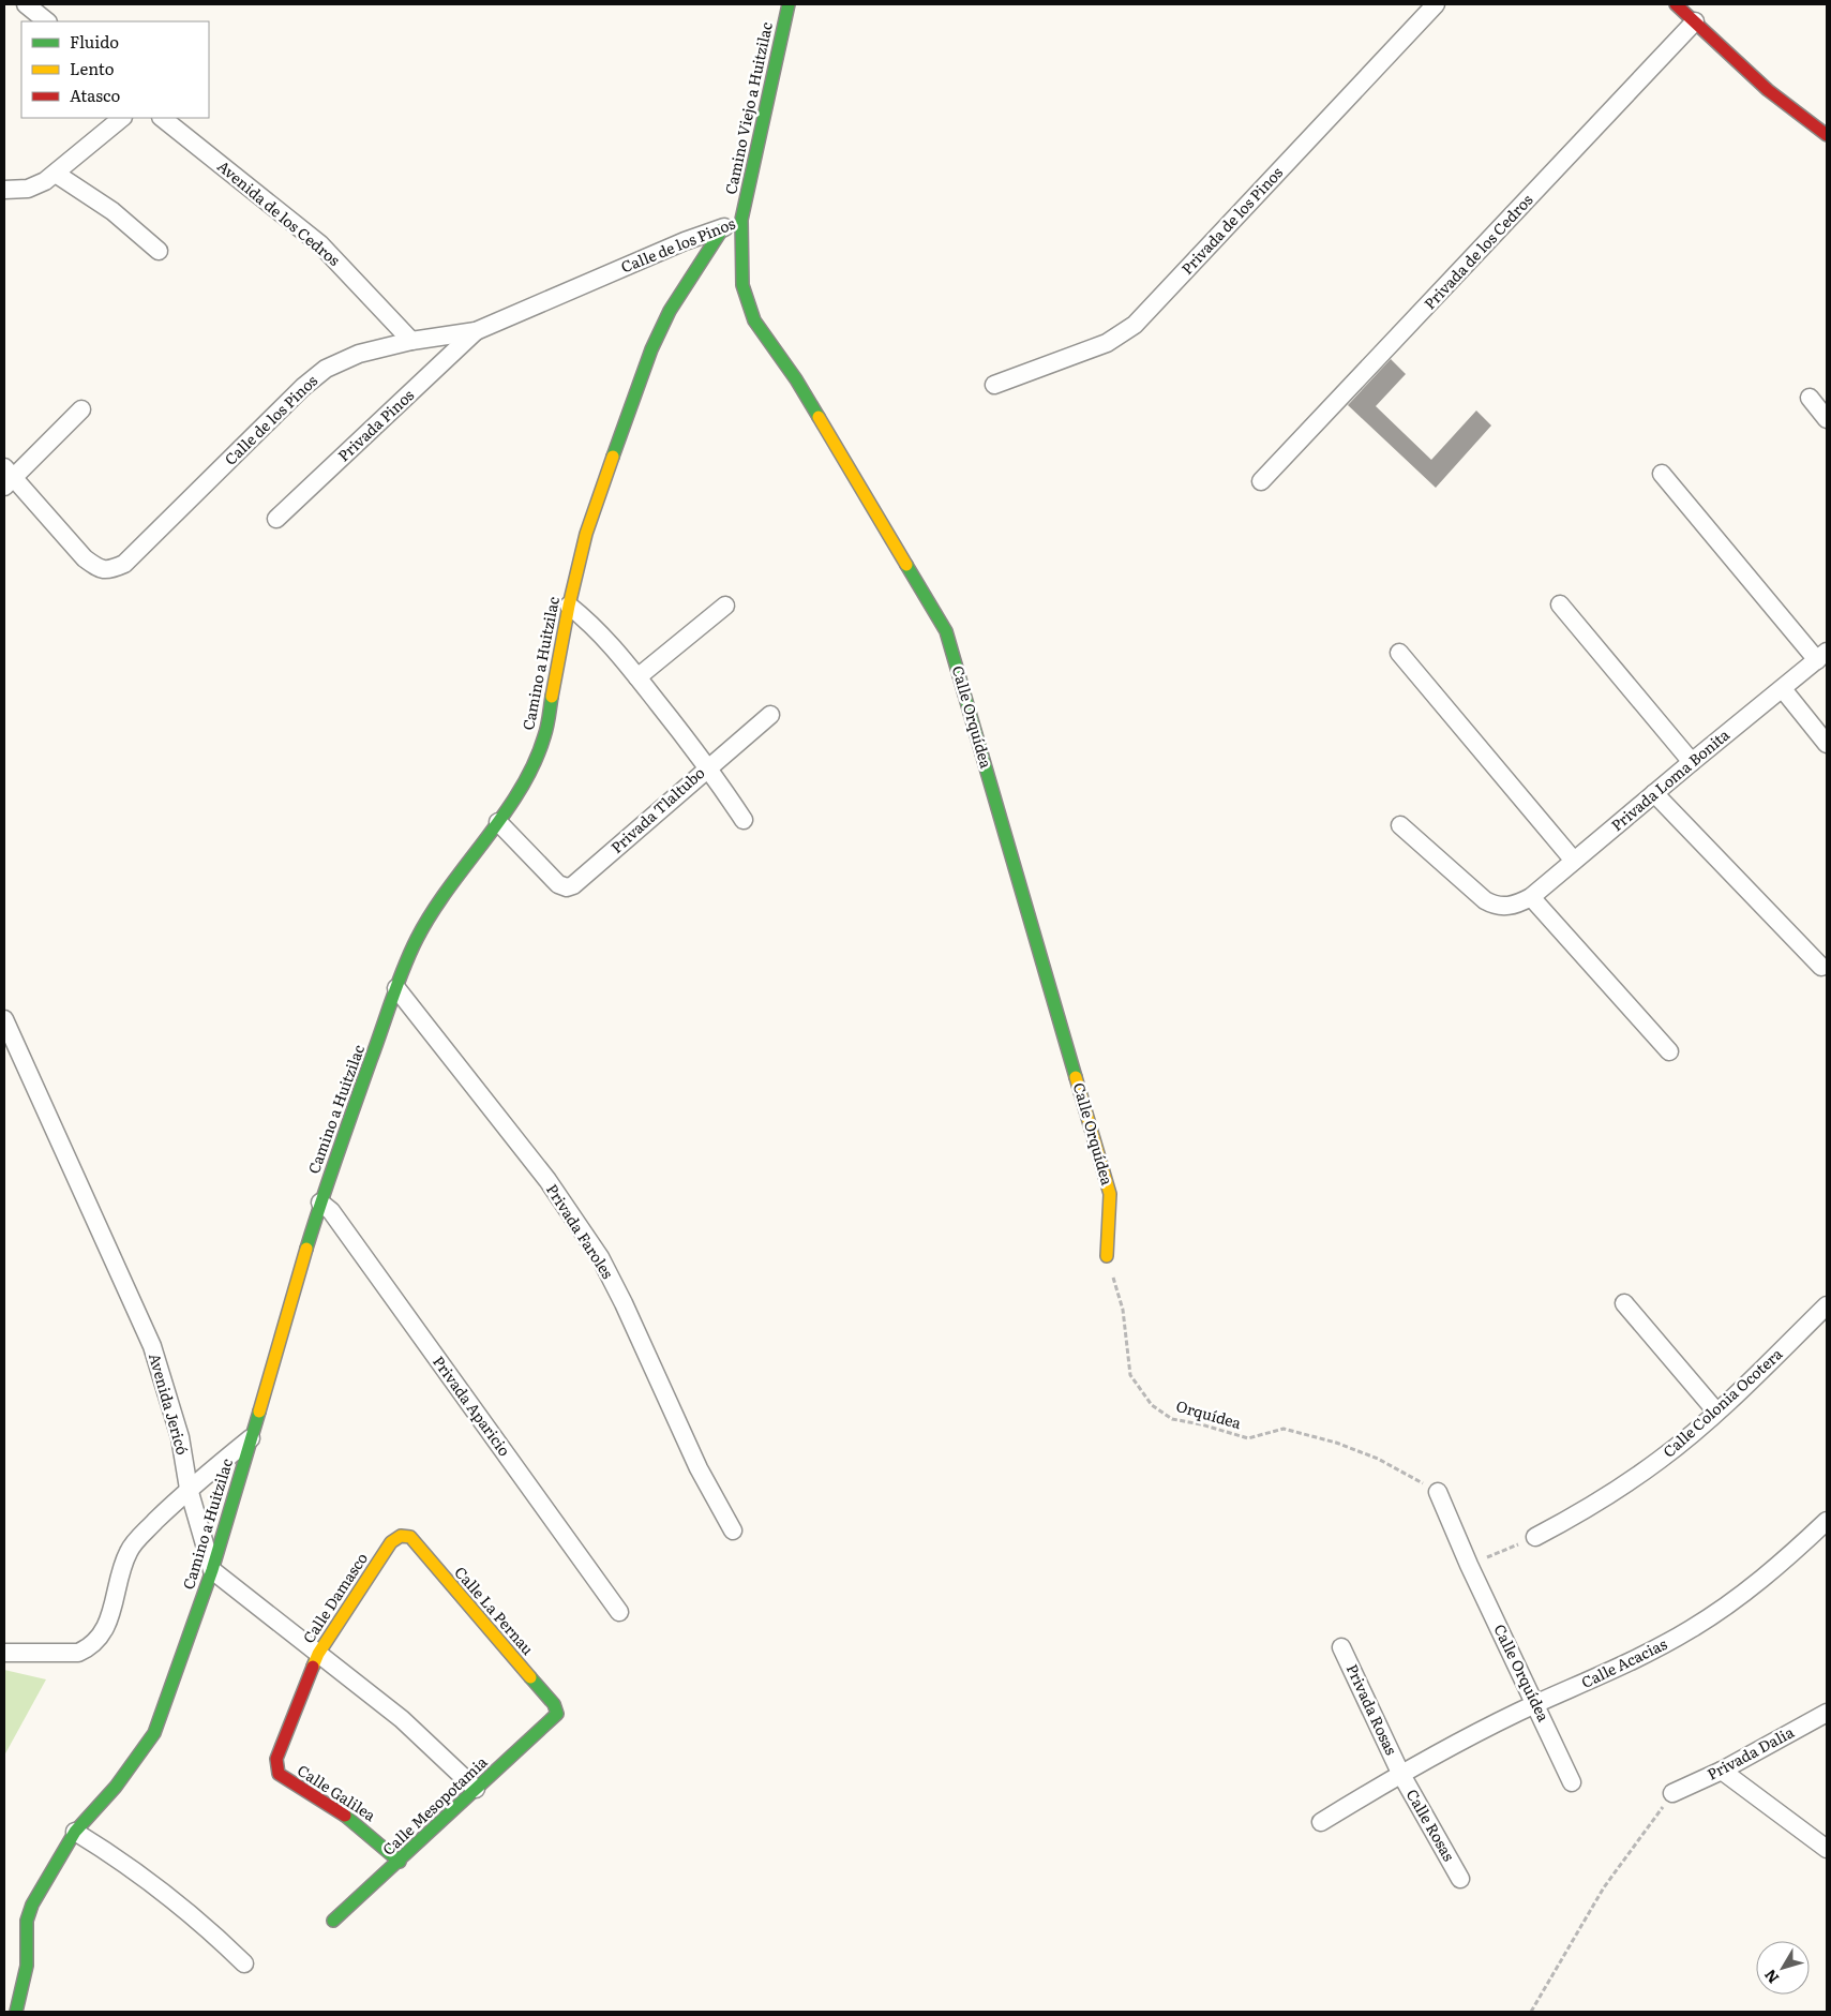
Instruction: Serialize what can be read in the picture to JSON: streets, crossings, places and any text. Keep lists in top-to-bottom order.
{
  "streets": {
    "street": [
      "Camino Viejo a Huitzilac",
      "Avenida de los Cedros",
      "Privada de los Pinos",
      "Calle de los Pinos",
      "Privada de los Cedros",
      "Privada Pinos",
      "Camino a Huitzilac",
      "Calle Orquídea",
      "Privada Loma Bonita",
      "Privada Tlaltubo",
      "Privada Faroles",
      "Calle Colonia Ocotera",
      "Avenida Jericó",
      "Privada Aparicio",
      "Calle Damasco",
      "Calle La Pernau",
      "Calle Acacias",
      "Privada Rosas",
      "Privada Dalia",
      "Calle Galilea",
      "Calle Mesopotamia",
      "Calle Rosas"
    ],
    "path": ["Orquídea"]
  },
  "crossings": [
    ["Camino Viejo a Huitzilac", "Calle de los Pinos"],
    ["Camino Viejo a Huitzilac", "Calle Orquídea"],
    ["Avenida de los Cedros", "Calle de los Pinos"],
    ["Calle de los Pinos", "Privada Pinos"],
    ["Calle de los Pinos", "Camino a Huitzilac"],
    ["Calle de los Pinos", "Calle Orquídea"],
    ["Camino a Huitzilac", "Privada Tlaltubo"],
    ["Camino a Huitzilac", "Privada Faroles"],
    ["Camino a Huitzilac", "Avenida Jericó"],
    ["Camino a Huitzilac", "Privada Aparicio"],
    ["Calle Orquídea", "Orquídea"],
    ["Calle Orquídea", "Calle Acacias"],
    ["Calle Damasco", "Calle La Pernau"],
    ["Calle Damasco", "Calle Galilea"],
    ["Calle La Pernau", "Calle Mesopotamia"],
    ["Calle Acacias", "Privada Rosas"],
    ["Calle Acacias", "Calle Rosas"],
    ["Privada Rosas", "Calle Rosas"],
    ["Calle Galilea", "Calle Mesopotamia"]
  ],
  "legend": ["Fluido", "Lento", "Atasco"],
  "north": "bottom left"
}
